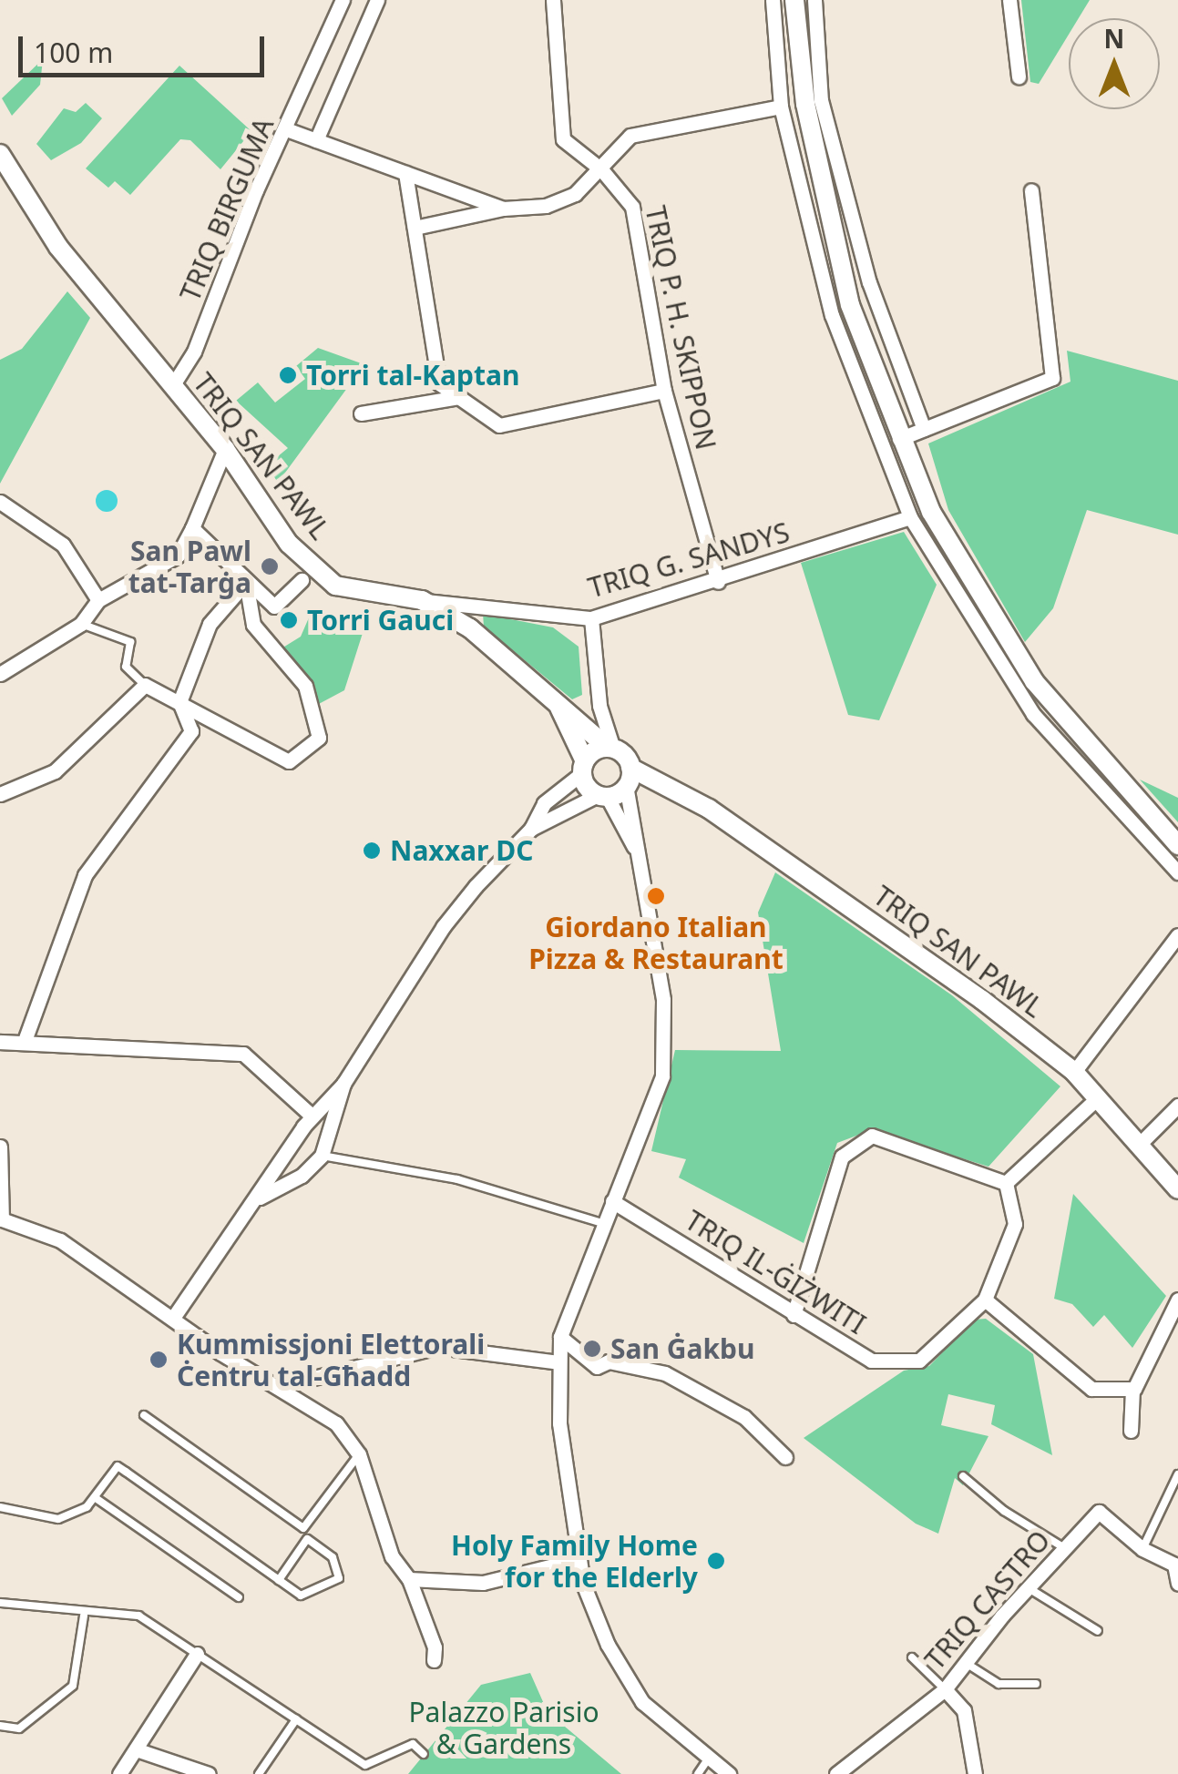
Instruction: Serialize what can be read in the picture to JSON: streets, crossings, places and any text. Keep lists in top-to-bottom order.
{
  "streets": {
    "main road": ["TRIQ SAN PAWL"],
    "street": [
      "TRIQ BIRGUMA",
      "TRIQ P. H. SKIPPON",
      "TRIQ G. SANDYS",
      "TRIQ IL-ĠIŻWITI",
      "TRIQ CASTRO"
    ]
  },
  "crossings": [
    ["TRIQ BIRGUMA", "TRIQ SAN PAWL"],
    ["TRIQ P. H. SKIPPON", "TRIQ G. SANDYS"],
    ["TRIQ SAN PAWL", "TRIQ G. SANDYS"]
  ],
  "parks": ["Palazzo Parisio & Gardens"],
  "places": [
    "Torri tal-Kaptan",
    "San Pawl tat-Tarġa",
    "Torri Gauci",
    "Naxxar DC",
    "Giordano Italian Pizza & Restaurant",
    "San Ġakbu",
    "Kummissjoni Elettorali Ċentru tal-Għadd",
    "Holy Family Home for the Elderly"
  ],
  "scale_bar": "100 m",
  "north": "top"
}
